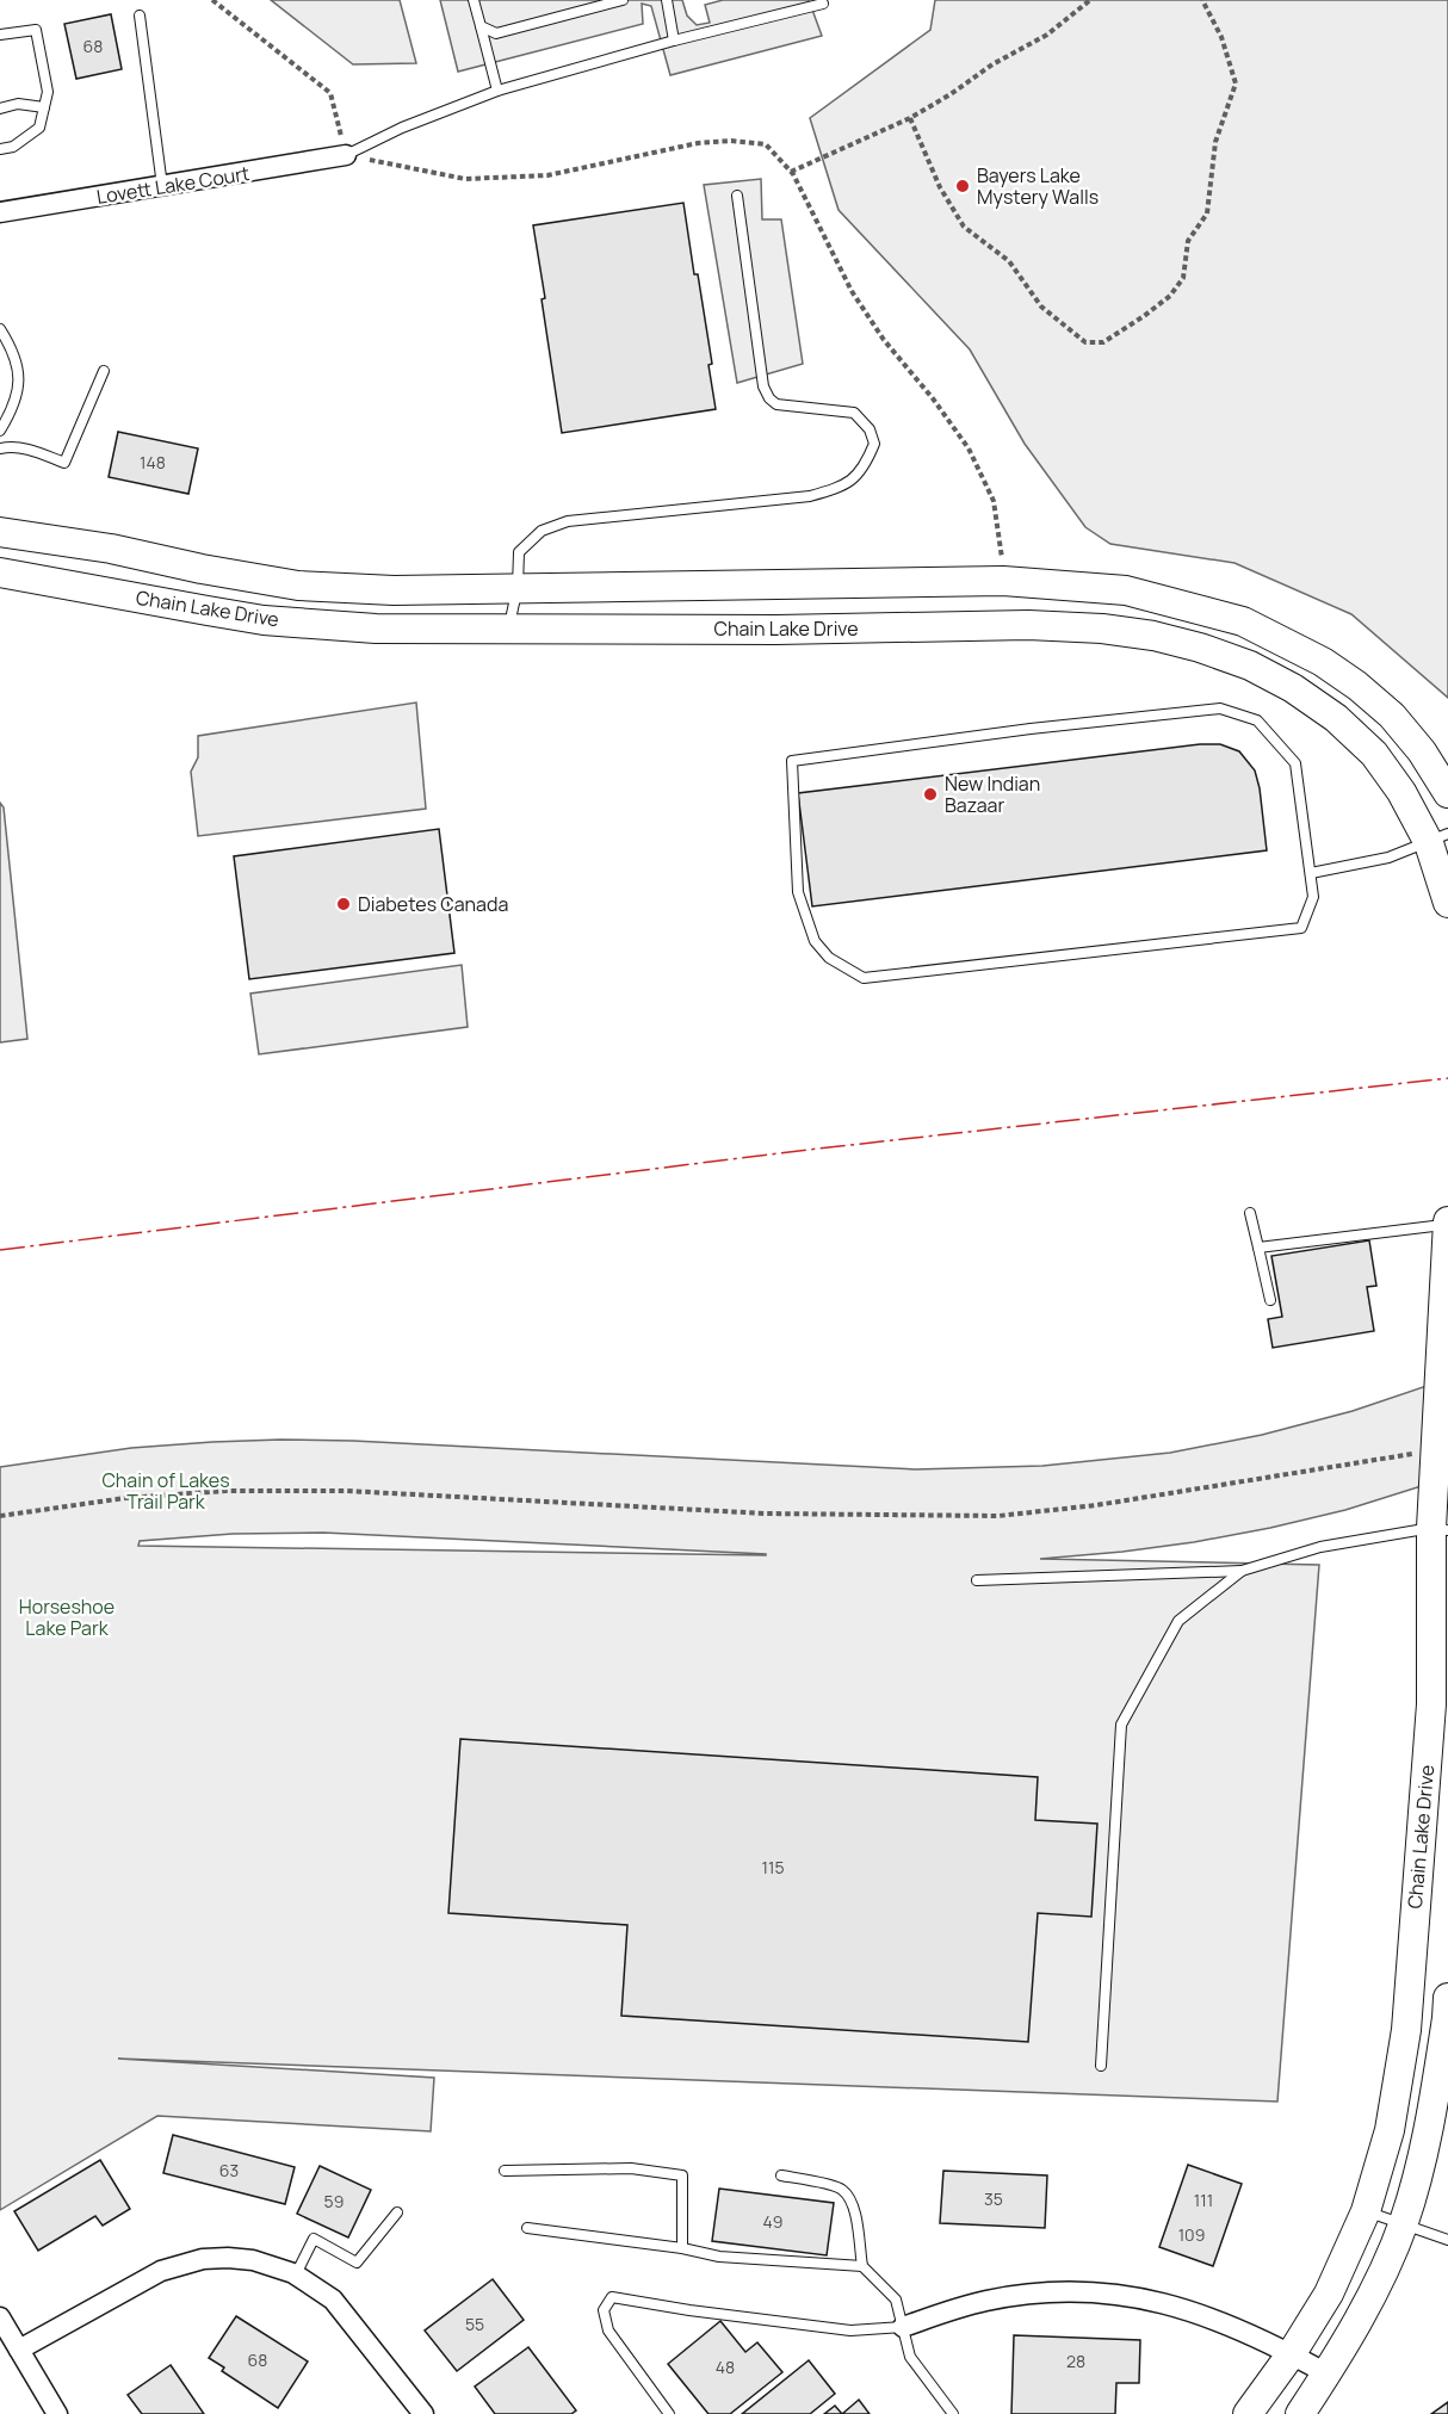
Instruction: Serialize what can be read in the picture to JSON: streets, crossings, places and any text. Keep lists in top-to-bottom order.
{
  "streets": {
    "street": ["Lovett Lake Court", "Chain Lake Drive"]
  },
  "parks": ["Chain of Lakes Trail Park", "Horseshoe Lake Park"],
  "places": ["Bayers Lake Mystery Walls", "New Indian Bazaar", "Diabetes Canada"],
  "house_numbers": [
    "68",
    "148",
    "115",
    "63",
    "35",
    "111",
    "59",
    "49",
    "109",
    "55",
    "68",
    "28",
    "48"
  ]
}
